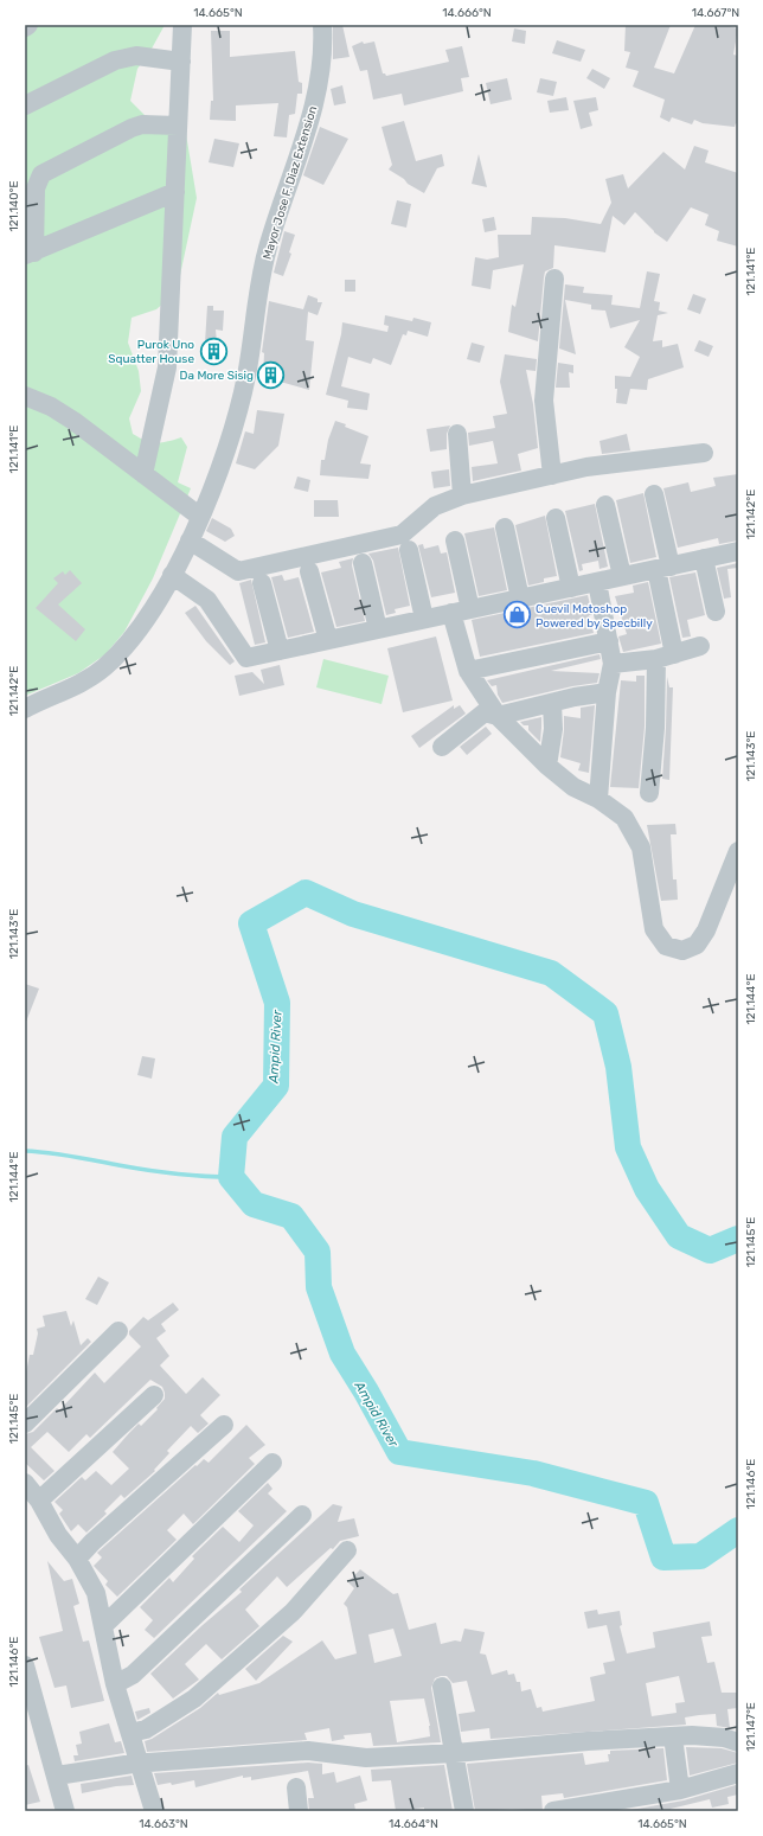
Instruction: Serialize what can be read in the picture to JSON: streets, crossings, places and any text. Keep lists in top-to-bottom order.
{
  "streets": {
    "street": ["Mayor Jose F. Diaz Extension"]
  },
  "water": ["Ampid River"],
  "places": {
    "building": ["Purok Uno Squatter House", "Da More Sisig"],
    "shop": ["Cuevil Motoshop Powered by Specbilly"]
  },
  "coordinates": [
    "14.665°N",
    "14.666°N",
    "14.667°N",
    "121.140°E",
    "121.141°E",
    "121.142°E",
    "121.143°E",
    "121.144°E",
    "121.145°E",
    "121.146°E",
    "121.147°E",
    "14.663°N",
    "14.664°N"
  ]
}
